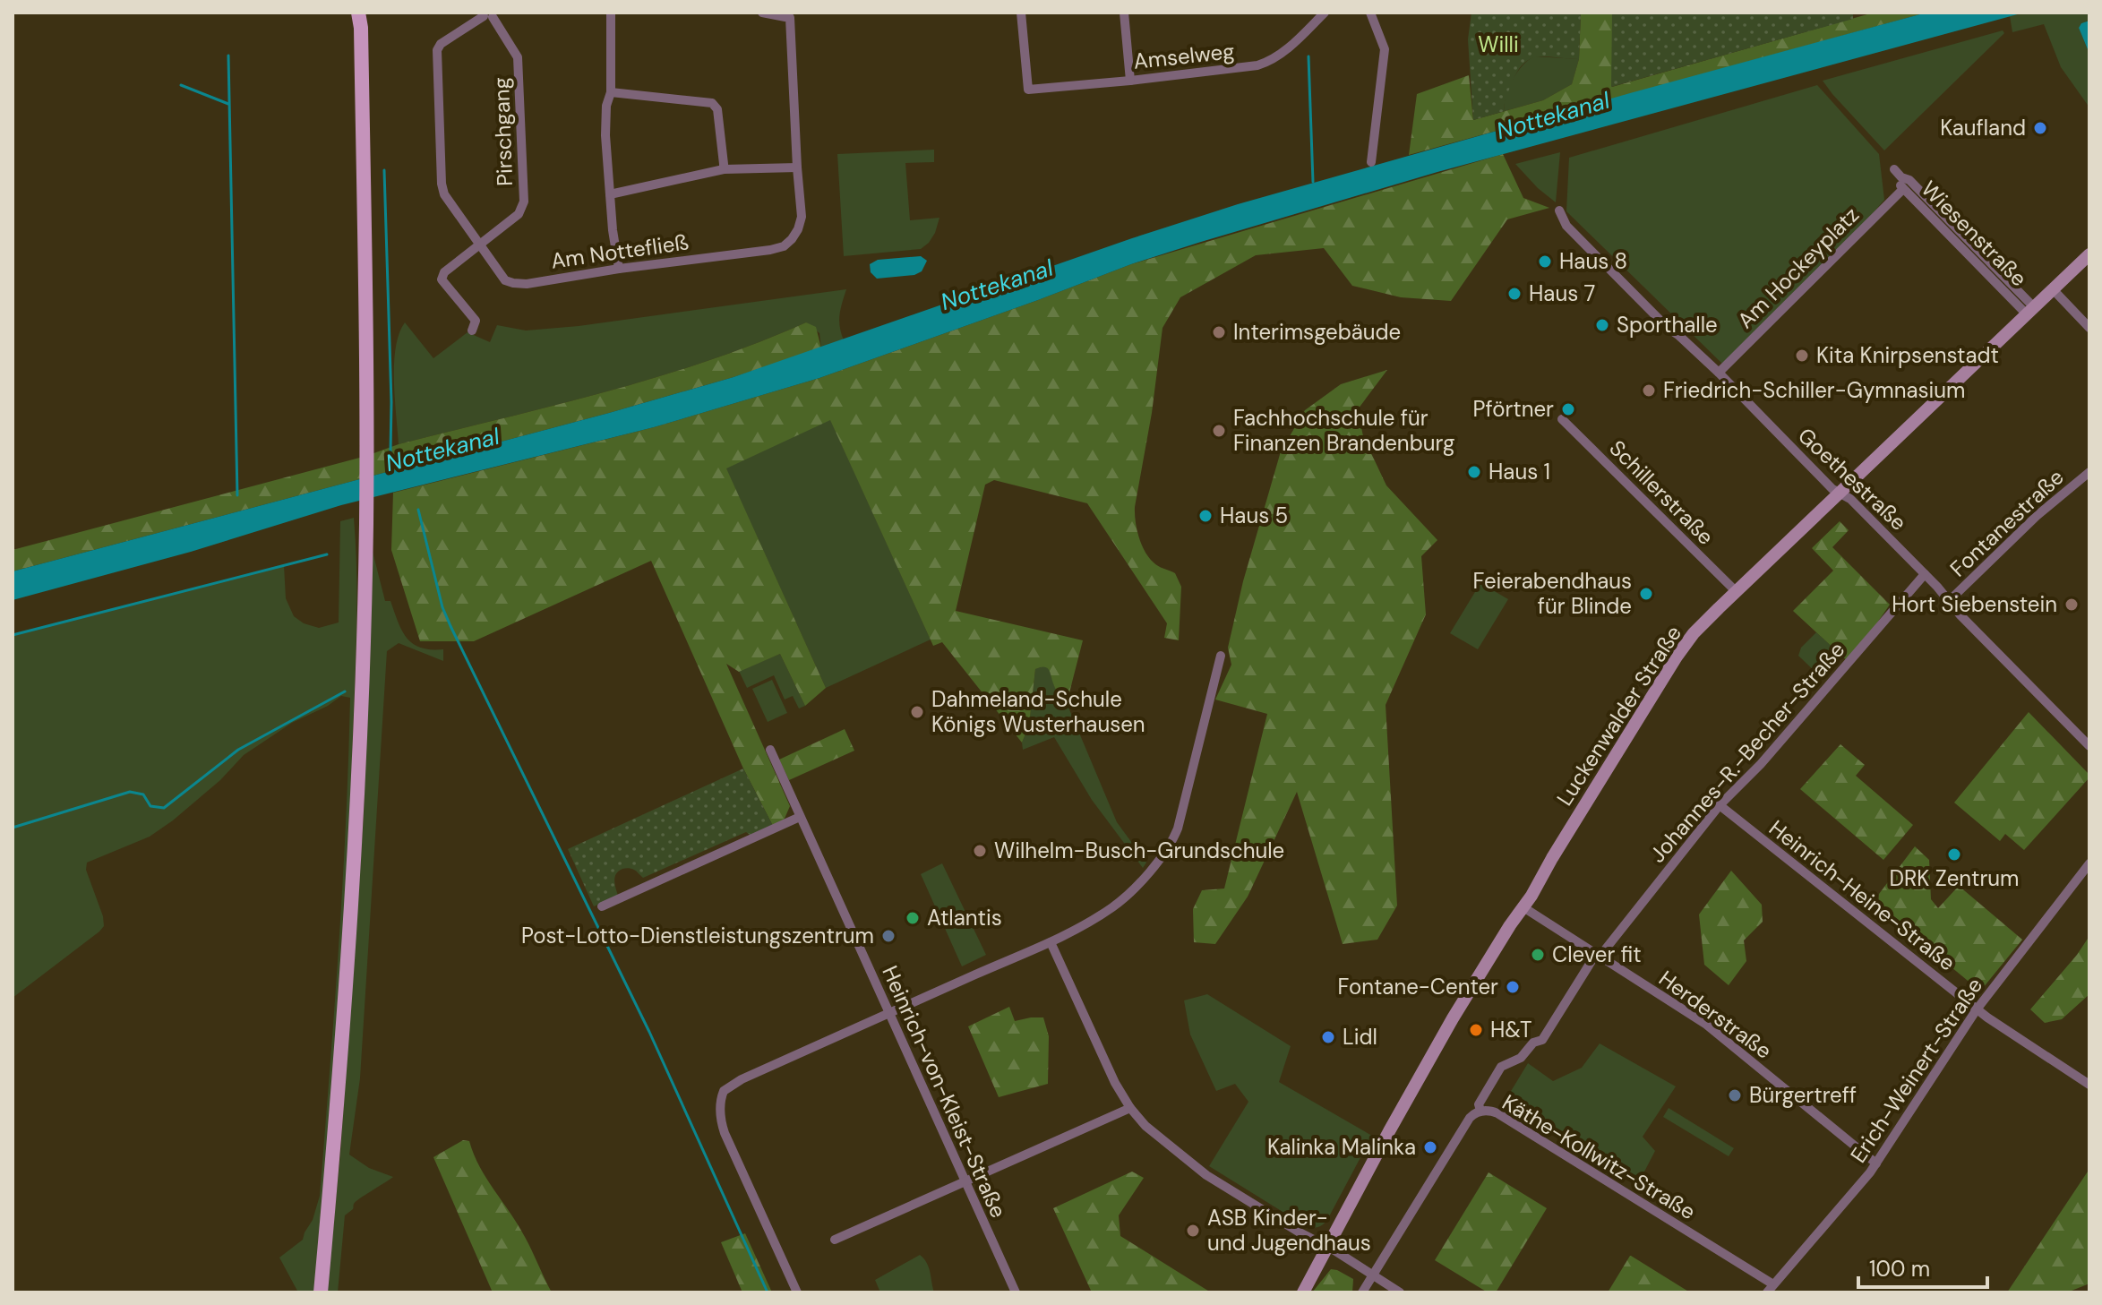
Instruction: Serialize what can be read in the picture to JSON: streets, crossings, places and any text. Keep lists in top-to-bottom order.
{
  "streets": {
    "main road": ["Luckenwalder Straße"],
    "street": [
      "Amselweg",
      "Pirschgang",
      "Wiesenstraße",
      "Am Nottefließ",
      "Am Hockeyplatz",
      "Goethestraße",
      "Schillerstraße",
      "Fontanestraße",
      "Johannes-R.-Becher-Straße",
      "Heinrich-Heine-Straße",
      "Herderstraße",
      "Erich-Weinert-Straße",
      "Heinrich-von-Kleist-Straße",
      "Käthe-Kollwitz-Straße"
    ]
  },
  "crossings": [
    ["Pirschgang", "Am Nottefließ"],
    ["Wiesenstraße", "Am Hockeyplatz"],
    ["Wiesenstraße", "Luckenwalder Straße"],
    ["Am Hockeyplatz", "Goethestraße"],
    ["Goethestraße", "Fontanestraße"],
    ["Goethestraße", "Luckenwalder Straße"],
    ["Goethestraße", "Johannes-R.-Becher-Straße"],
    ["Schillerstraße", "Luckenwalder Straße"],
    ["Luckenwalder Straße", "Herderstraße"],
    ["Johannes-R.-Becher-Straße", "Heinrich-Heine-Straße"],
    ["Johannes-R.-Becher-Straße", "Herderstraße"],
    ["Johannes-R.-Becher-Straße", "Käthe-Kollwitz-Straße"],
    ["Heinrich-Heine-Straße", "Erich-Weinert-Straße"],
    ["Herderstraße", "Erich-Weinert-Straße"],
    ["Erich-Weinert-Straße", "Käthe-Kollwitz-Straße"]
  ],
  "water": ["Nottekanal"],
  "parks": ["Willi"],
  "places": [
    "Kaufland",
    "Haus 8",
    "Haus 7",
    "Sporthalle",
    "Interimsgebäude",
    "Kita Knirpsenstadt",
    "Friedrich-Schiller-Gymnasium",
    "Pförtner",
    "Fachhochschule für Finanzen Brandenburg",
    "Haus 1",
    "Haus 5",
    "Feierabendhaus für Blinde",
    "Hort Siebenstein",
    "Dahmeland-Schule Königs Wusterhausen",
    "Wilhelm-Busch-Grundschule",
    "DRK Zentrum",
    "Atlantis",
    "Post-Lotto-Dienstleistungszentrum",
    "Clever fit",
    "Fontane-Center",
    "H&T",
    "Lidl",
    "Bürgertreff",
    "Kalinka Malinka",
    "ASB Kinder- und Jugendhaus"
  ],
  "scale_bar": "100 m"
}
